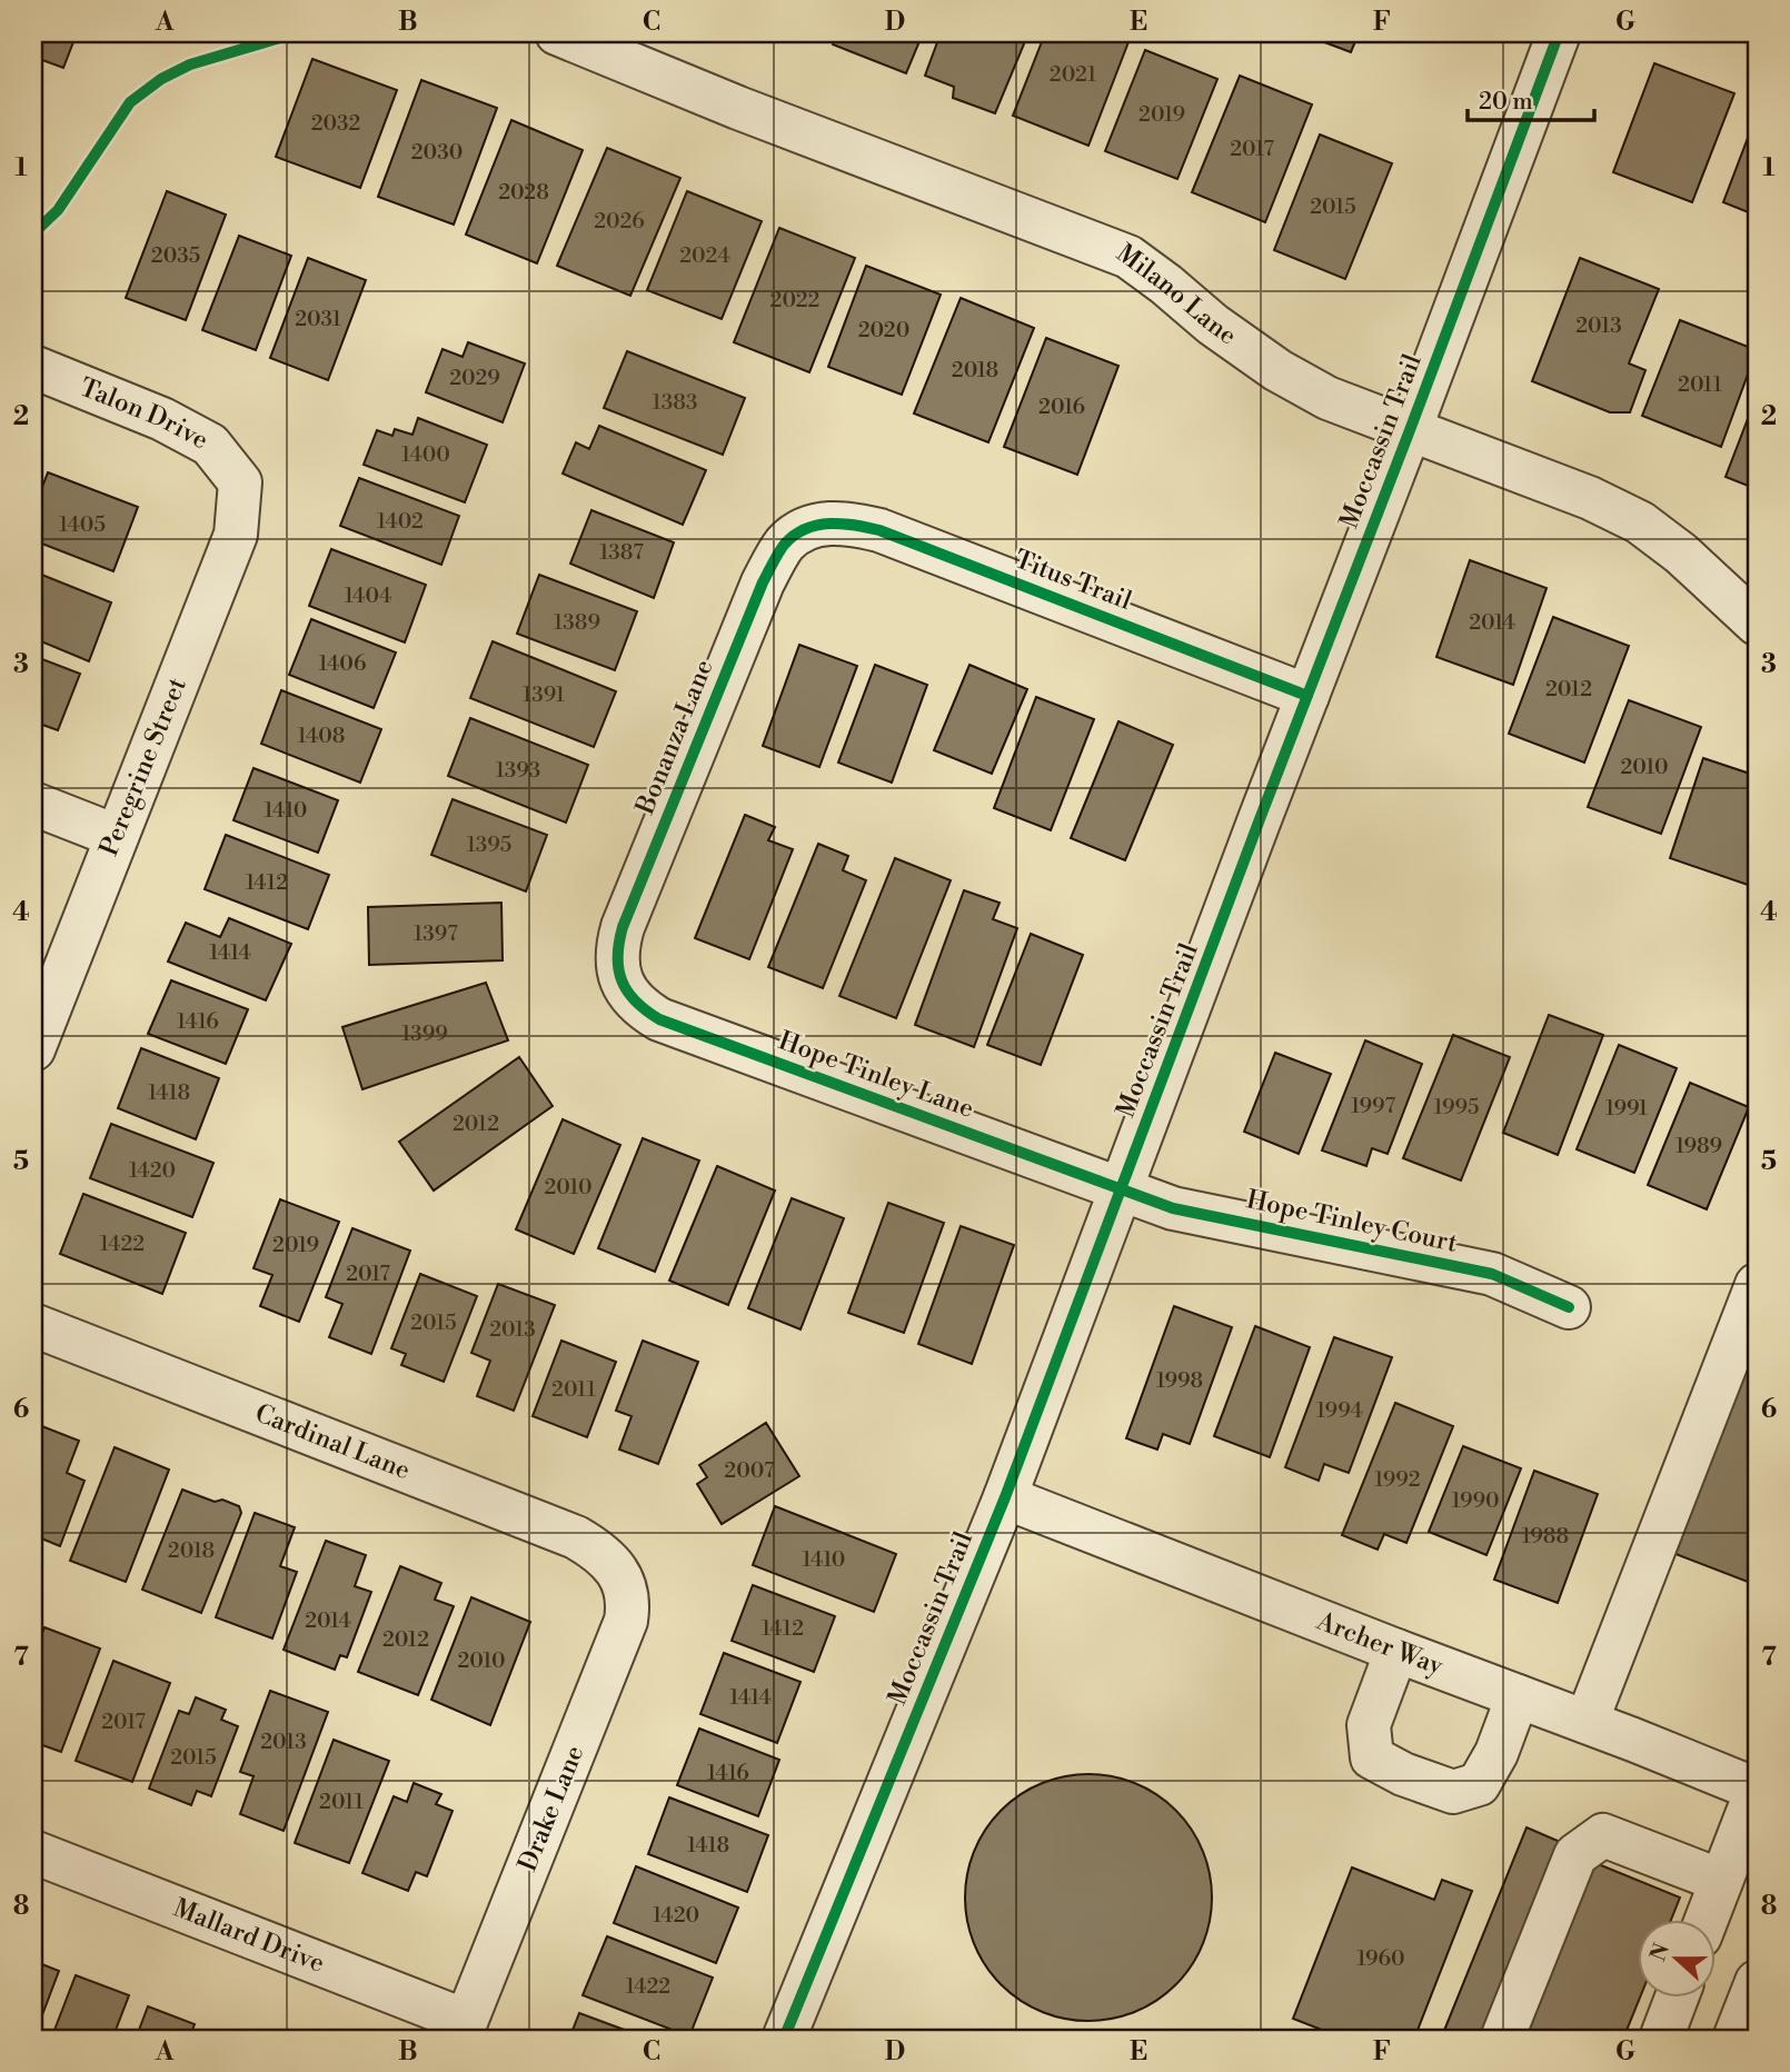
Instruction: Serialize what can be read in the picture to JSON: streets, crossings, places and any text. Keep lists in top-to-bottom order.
{
  "streets": {
    "street": [
      "Milano Lane",
      "Talon Drive",
      "Moccassin Trail",
      "Titus Trail",
      "Bonanza Lane",
      "Peregrine Street",
      "Hope Tinley Lane",
      "Hope Tinley Court",
      "Cardinal Lane",
      "Archer Way",
      "Drake Lane",
      "Mallard Drive"
    ]
  },
  "crossings": [
    ["Milano Lane", "Moccassin Trail"],
    ["Talon Drive", "Peregrine Street"],
    ["Moccassin Trail", "Titus Trail"],
    ["Moccassin Trail", "Hope Tinley Lane"],
    ["Moccassin Trail", "Hope Tinley Court"],
    ["Moccassin Trail", "Archer Way"],
    ["Titus Trail", "Bonanza Lane"],
    ["Bonanza Lane", "Hope Tinley Lane"],
    ["Hope Tinley Lane", "Hope Tinley Court"],
    ["Cardinal Lane", "Drake Lane"],
    ["Drake Lane", "Mallard Drive"]
  ],
  "house_numbers": [
    "2021",
    "2019",
    "2032",
    "2017",
    "2030",
    "2028",
    "2015",
    "2026",
    "2035",
    "2024",
    "2022",
    "2031",
    "2013",
    "2020",
    "2018",
    "2029",
    "2011",
    "1383",
    "2016",
    "1400",
    "1402",
    "1405",
    "1387",
    "1404",
    "1389",
    "2014",
    "1406",
    "2012",
    "1391",
    "1408",
    "2010",
    "1393",
    "1410",
    "1395",
    "1412",
    "1397",
    "1414",
    "1416",
    "1399",
    "1418",
    "1997",
    "1995",
    "1991",
    "2012",
    "1989",
    "1420",
    "2010",
    "1422",
    "2019",
    "2017",
    "2015",
    "2013",
    "1998",
    "2011",
    "1994",
    "2007",
    "1992",
    "1990",
    "1988",
    "2018",
    "1410",
    "2014",
    "1412",
    "2012",
    "2010",
    "1414",
    "2017",
    "2013",
    "2015",
    "1416",
    "2011",
    "1418",
    "1420",
    "1960",
    "1422"
  ],
  "scale_bar": "20 m",
  "north": "left",
  "grid": {
    "columns": [
      "A",
      "B",
      "C",
      "D",
      "E",
      "F",
      "G"
    ],
    "rows": [
      "1",
      "2",
      "3",
      "4",
      "5",
      "6",
      "7",
      "8"
    ]
  }
}
